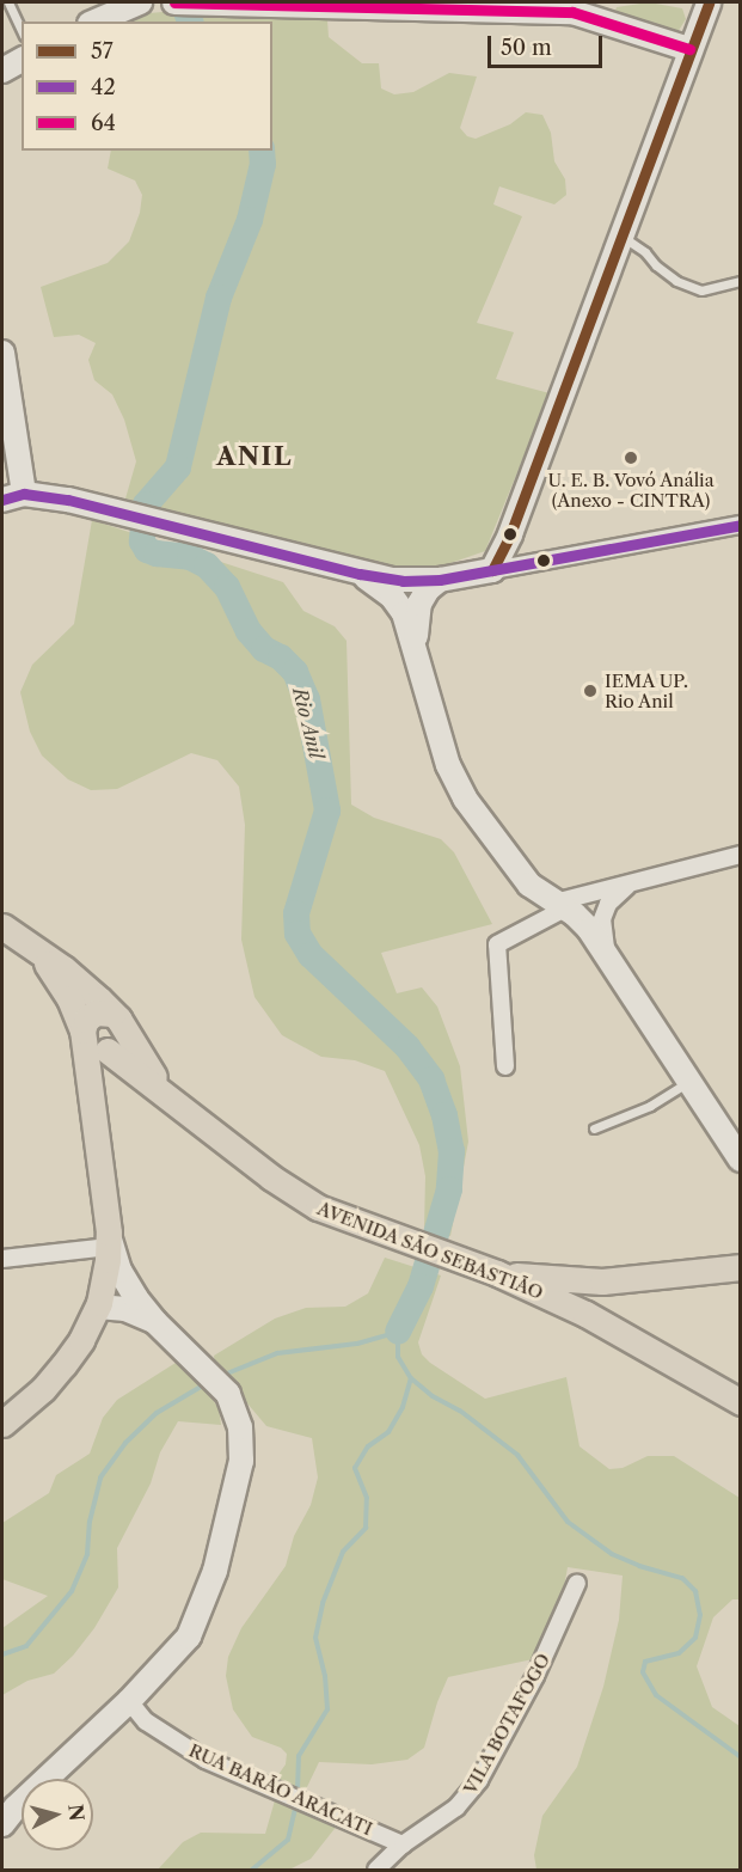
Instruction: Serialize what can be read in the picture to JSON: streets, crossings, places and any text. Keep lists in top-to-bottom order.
{
  "streets": {
    "main road": ["AVENIDA SÃO SEBASTIÃO"],
    "street": ["VILA BOTAFOGO", "RUA BARÃO ARACATI"]
  },
  "crossings": [
    ["VILA BOTAFOGO", "RUA BARÃO ARACATI"]
  ],
  "districts": ["ANIL"],
  "water": ["Rio Anil"],
  "places": ["U. E. B. Vovó Anália (Anexo - CINTRA)", "IEMA UP. Rio Anil"],
  "lines": ["transit line 57", "transit line 64", "transit line 42"],
  "legend": ["57", "42", "64"],
  "scale_bar": "50 m",
  "north": "right"
}
